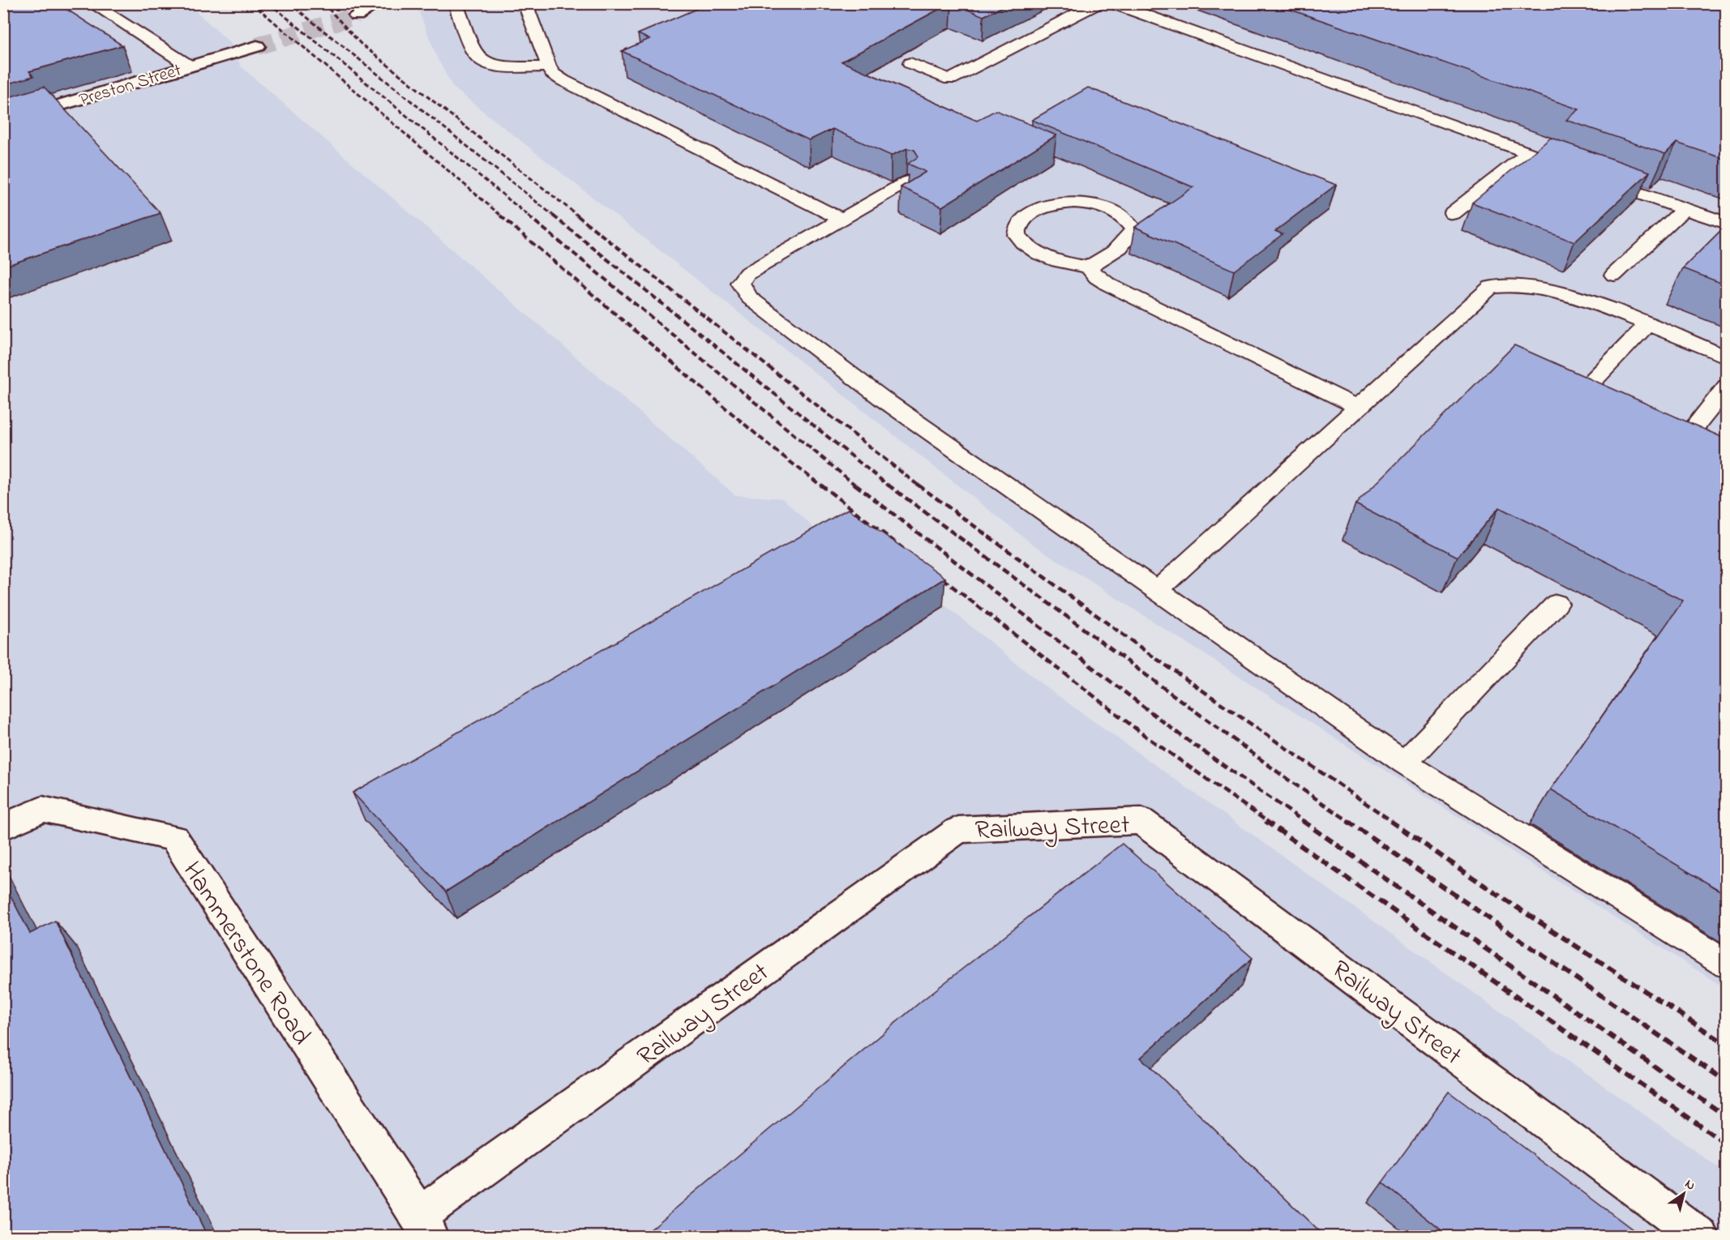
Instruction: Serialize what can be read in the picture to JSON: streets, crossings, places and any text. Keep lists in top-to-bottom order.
{
  "streets": {
    "street": ["Preston Street", "Railway Street", "Hammerstone Road"]
  },
  "crossings": [
    ["Railway Street", "Hammerstone Road"]
  ],
  "north": "top right"
}
